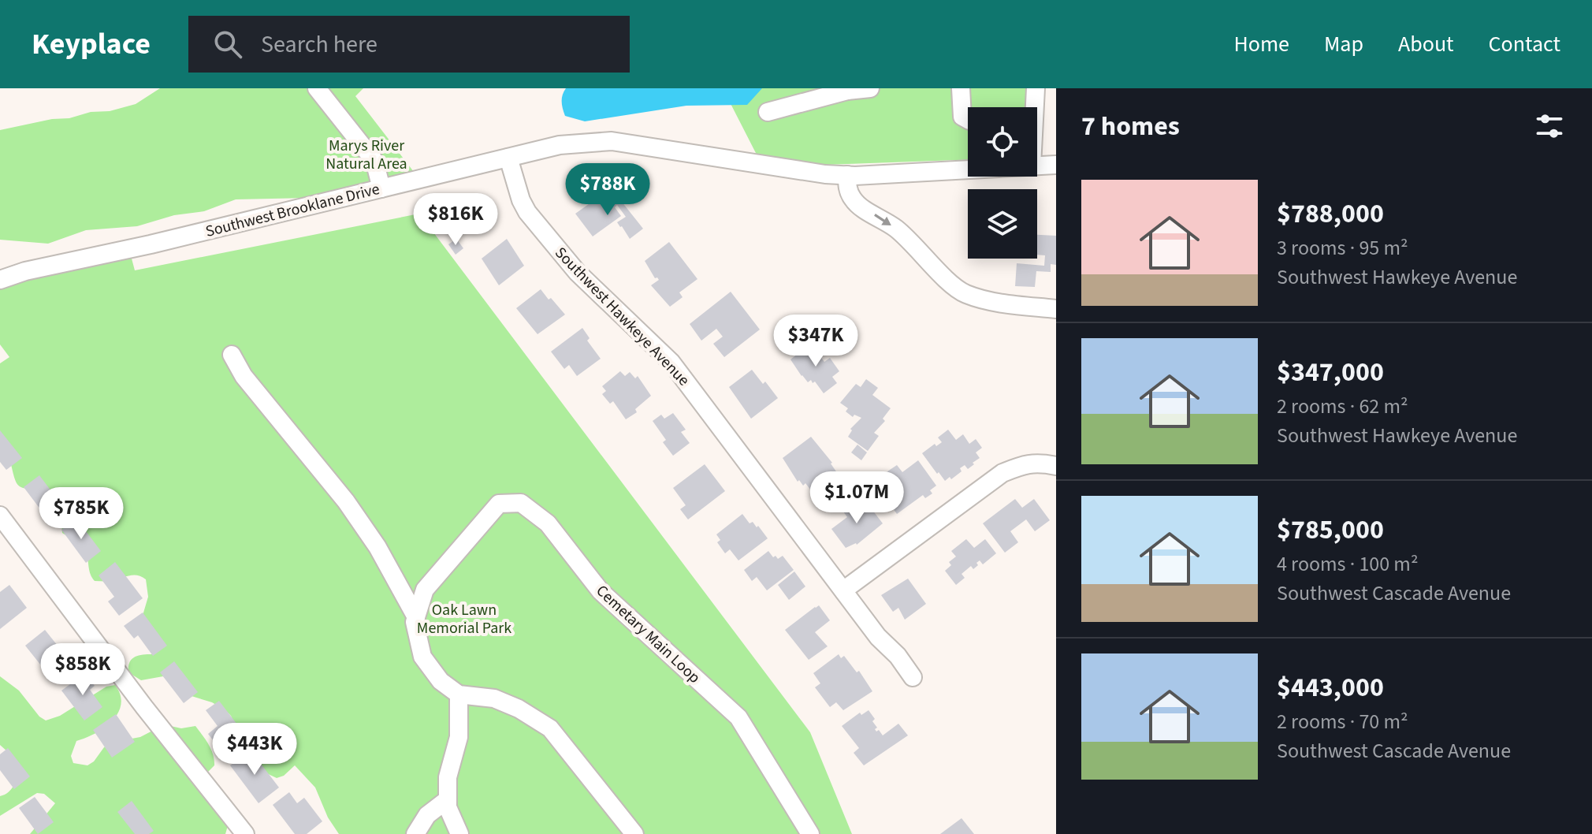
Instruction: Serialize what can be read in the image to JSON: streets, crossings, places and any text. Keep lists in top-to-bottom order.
{
  "streets": {
    "street": ["Southwest Brooklane Drive", "Southwest Hawkeye Avenue", "Cemetary Main Loop"]
  },
  "crossings": [
    ["Southwest Brooklane Drive", "Southwest Hawkeye Avenue"]
  ],
  "parks": ["Marys River Natural Area", "Oak Lawn Memorial Park"],
  "page": {
    "header": "Keyplace",
    "search": "Search here",
    "nav": [
      "Home",
      "Map",
      "About",
      "Contact"
    ],
    "heading": "7 homes",
    "price": [
      "$788K",
      "$816K",
      "$347K",
      "$1.07M",
      "$785K",
      "$858K",
      "$443K"
    ],
    "list": [
      {
        "name": "$788,000",
        "note": "3 rooms · 95 m² · Southwest Hawkeye Avenue"
      },
      {
        "name": "$347,000",
        "note": "2 rooms · 62 m² · Southwest Hawkeye Avenue"
      },
      {
        "name": "$785,000",
        "note": "4 rooms · 100 m² · Southwest Cascade Avenue"
      },
      {
        "name": "$443,000",
        "note": "2 rooms · 70 m² · Southwest Cascade Avenue"
      }
    ]
  }
}
